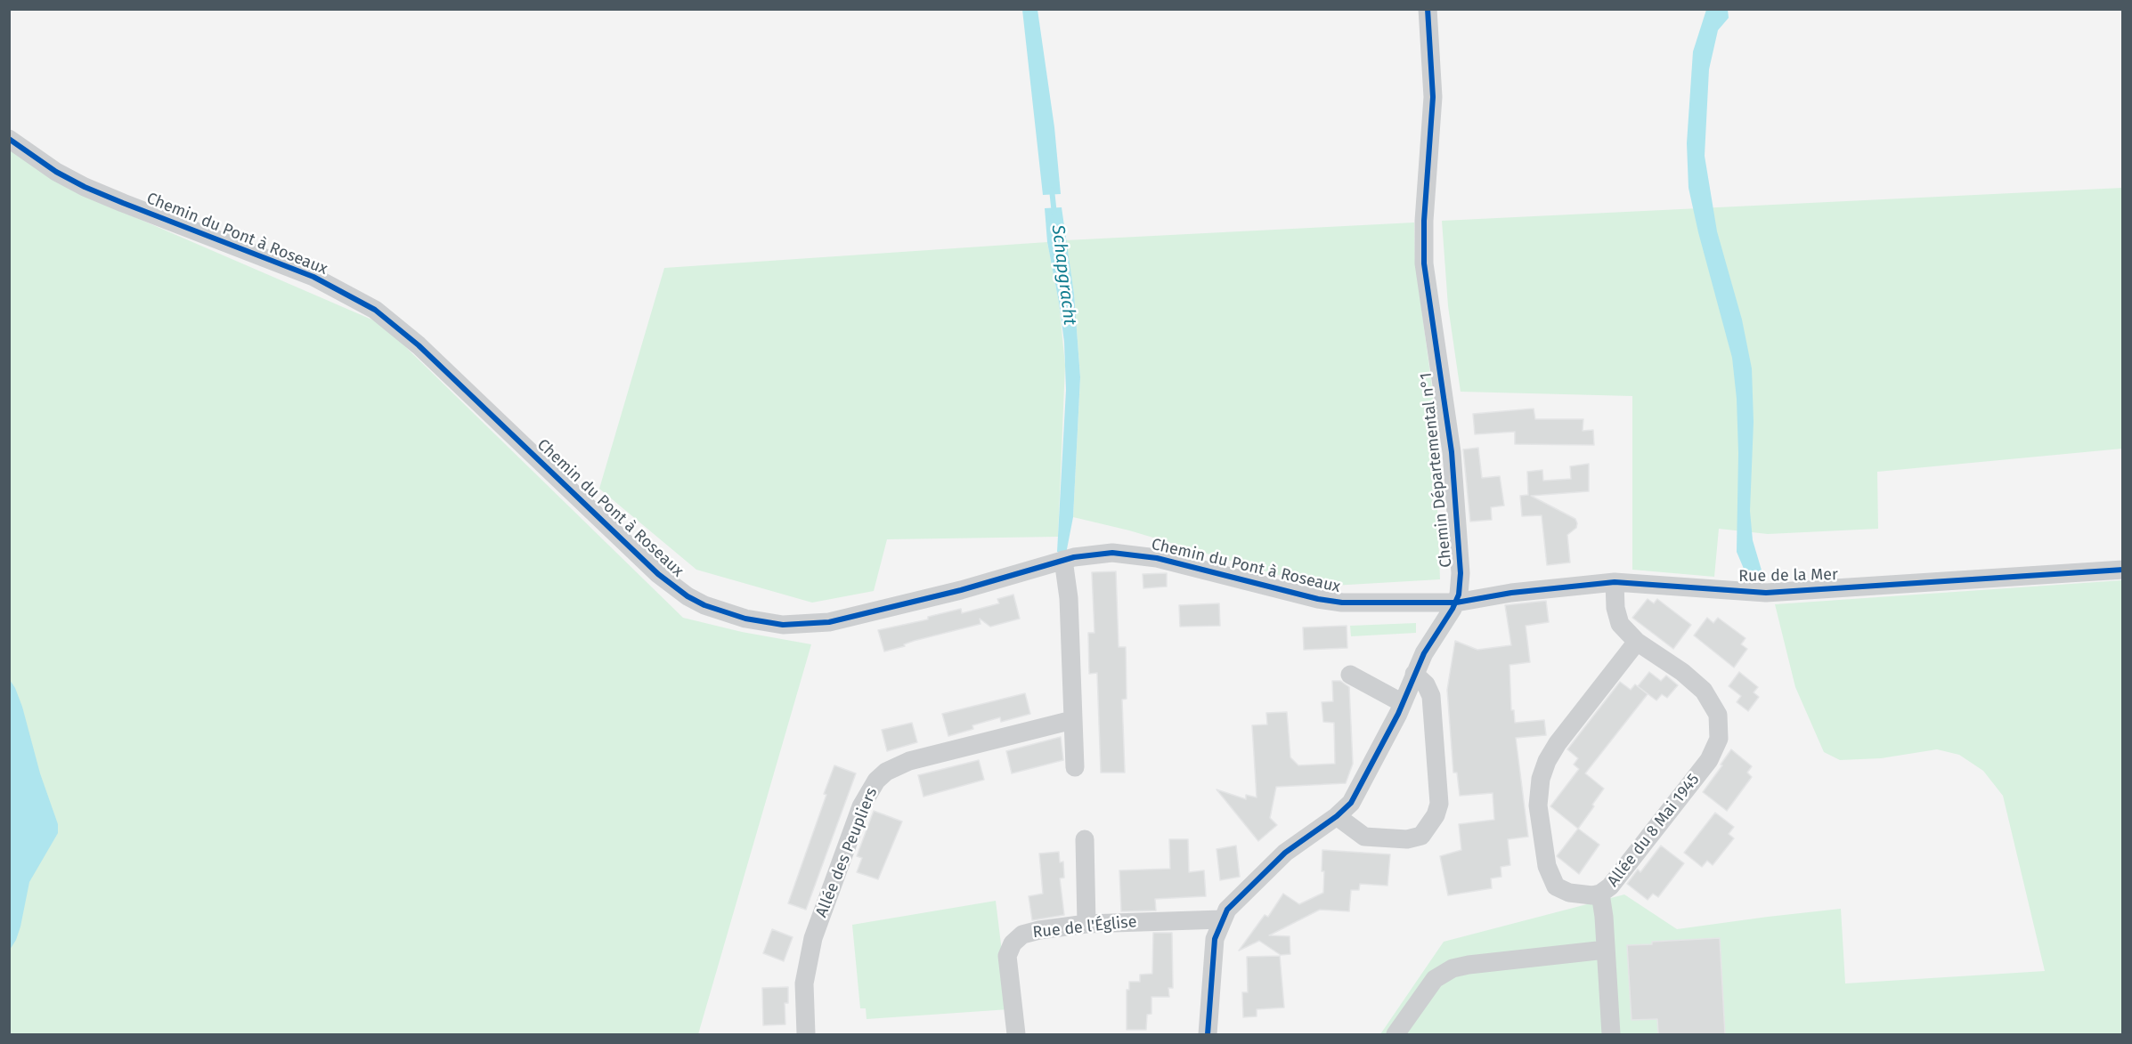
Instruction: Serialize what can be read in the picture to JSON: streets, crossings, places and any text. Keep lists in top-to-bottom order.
{
  "streets": {
    "street": [
      "Chemin du Pont à Roseaux",
      "Chemin Départemental n°1",
      "Rue de la Mer",
      "Allée du 8 Mai 1945",
      "Allée des Peupliers",
      "Rue de l'Église"
    ]
  },
  "crossings": [
    ["Chemin du Pont à Roseaux", "Chemin Départemental n°1"],
    ["Chemin du Pont à Roseaux", "Rue de la Mer"],
    ["Chemin Départemental n°1", "Rue de la Mer"],
    ["Chemin Départemental n°1", "Rue de l'Église"],
    ["Rue de la Mer", "Allée du 8 Mai 1945"]
  ],
  "water": ["Schapgracht"]
}
